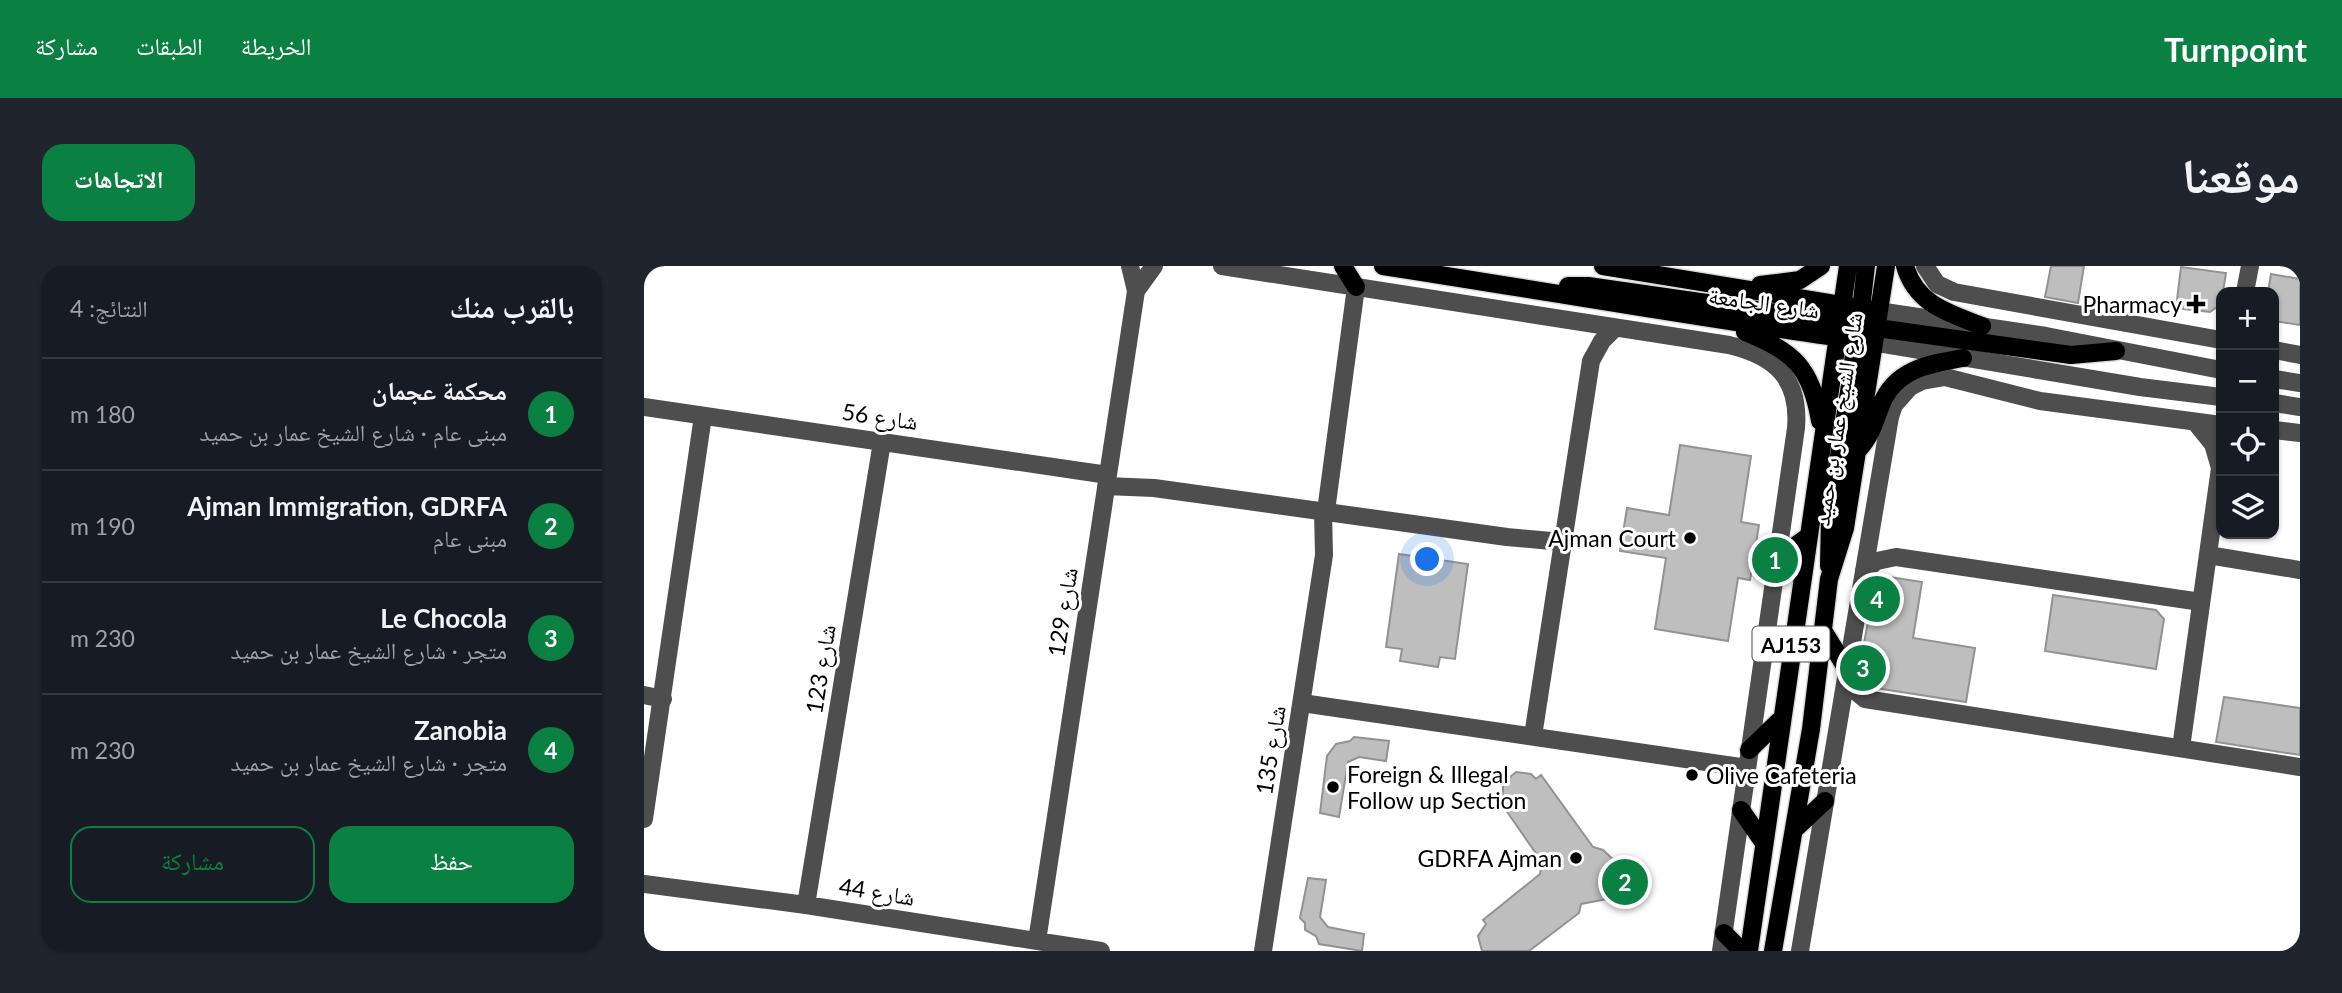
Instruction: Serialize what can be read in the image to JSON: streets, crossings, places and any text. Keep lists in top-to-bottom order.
{
  "streets": {
    "main road": ["شارع الجامعة", "شارع الشيخ عمار بن حميد", "AJ153"],
    "street": [
      "شارع 56",
      "شارع 129",
      "شارع 123",
      "شارع 135",
      "شارع 44"
    ]
  },
  "crossings": [
    ["شارع الجامعة", "شارع الشيخ عمار بن حميد"],
    ["شارع 56", "شارع 129"],
    ["شارع 56", "شارع 123"],
    ["شارع 56", "شارع 135"],
    ["شارع 129", "شارع 44"],
    ["شارع 123", "شارع 44"]
  ],
  "places": {
    "health": ["Pharmacy"],
    "other": [
      "Ajman Court",
      "Olive Cafeteria",
      "Foreign & Illegal Follow up Section",
      "GDRFA Ajman"
    ]
  },
  "page": {
    "header": "Turnpoint",
    "nav": ["الخريطة", "الطبقات", "مشاركة"],
    "title": "موقعنا",
    "buttons": [
      "الاتجاهات",
      ["حفظ", "مشاركة"]
    ],
    "heading": ["بالقرب منك", "النتائج: 4"],
    "map_buttons": ["+", "−"],
    "list": [
      {
        "mark": "1",
        "name": "محكمة عجمان",
        "note": "مبنى عام · شارع الشيخ عمار بن حميد",
        "value": "180 m"
      },
      {
        "mark": "2",
        "name": "Ajman Immigration, GDRFA",
        "note": "مبنى عام",
        "value": "190 m"
      },
      {
        "mark": "3",
        "name": "Le Chocola",
        "note": "متجر · شارع الشيخ عمار بن حميد",
        "value": "230 m"
      },
      {
        "mark": "4",
        "name": "Zanobia",
        "note": "متجر · شارع الشيخ عمار بن حميد",
        "value": "230 m"
      }
    ],
    "pins": [
      "1",
      "4",
      "3",
      "2"
    ]
  }
}
